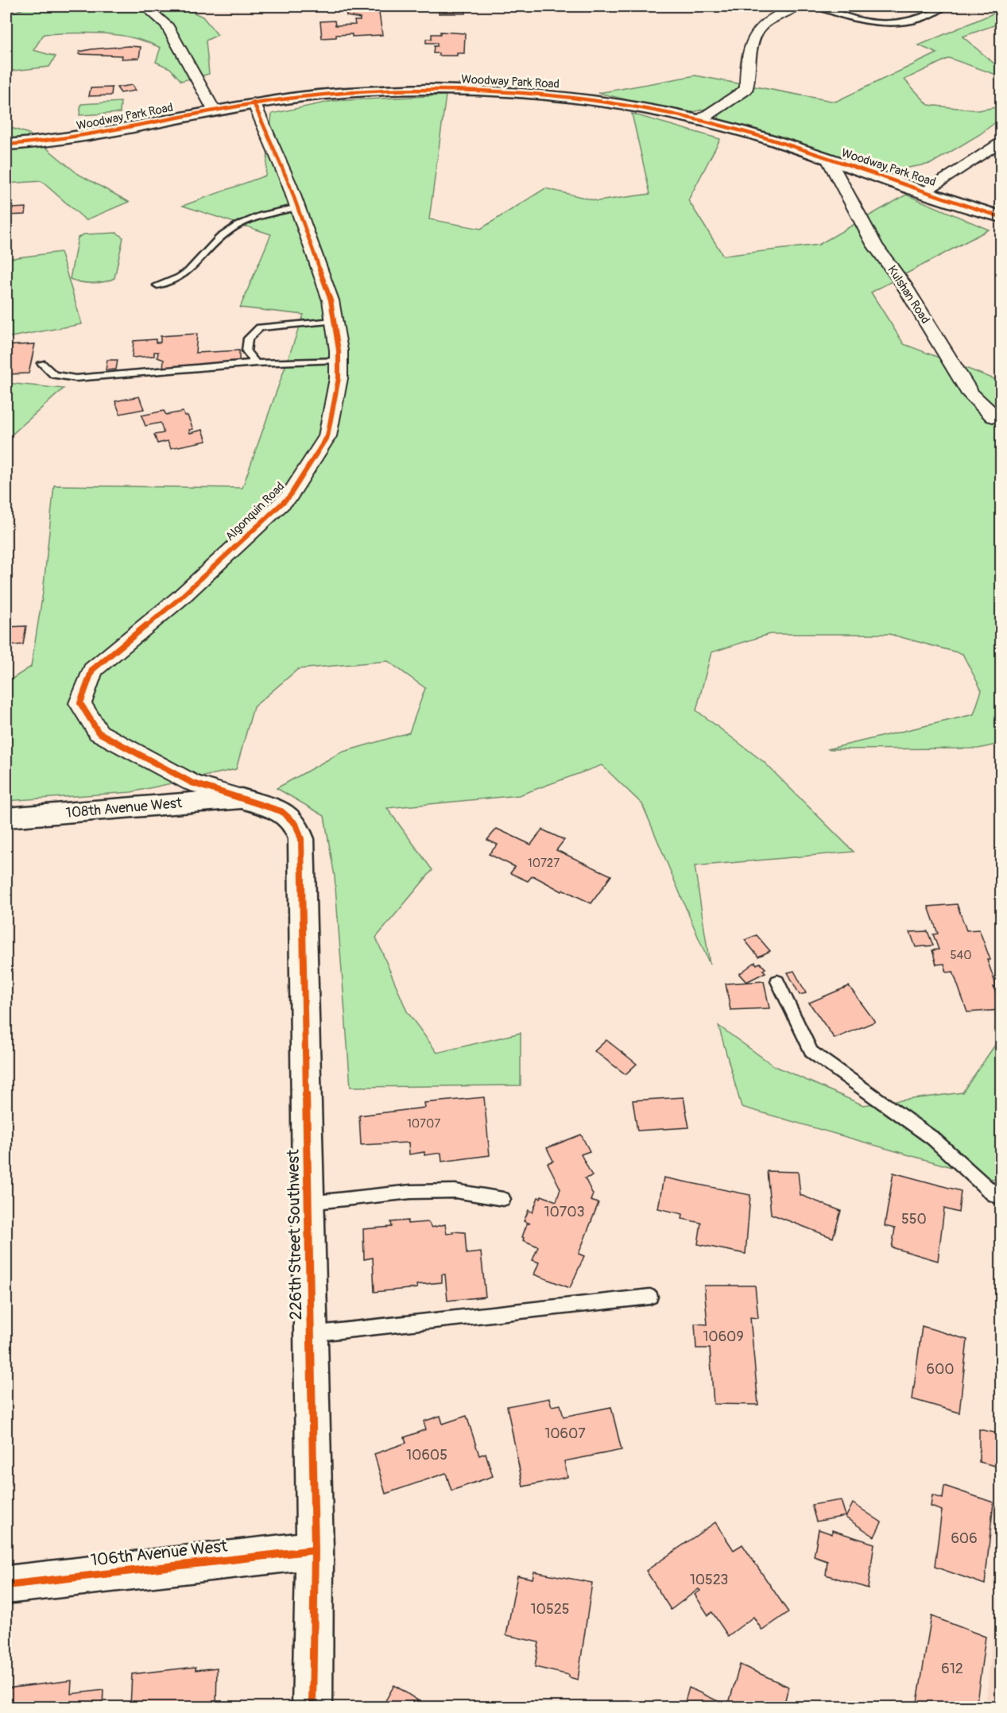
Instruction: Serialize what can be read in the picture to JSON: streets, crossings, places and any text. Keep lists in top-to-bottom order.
{
  "streets": {
    "street": [
      "Woodway Park Road",
      "Kulshan Road",
      "Algonquin Road",
      "108th Avenue West",
      "226th Street Southwest",
      "106th Avenue West"
    ]
  },
  "crossings": [
    ["Woodway Park Road", "Kulshan Road"],
    ["Woodway Park Road", "Algonquin Road"],
    ["Algonquin Road", "108th Avenue West"],
    ["Algonquin Road", "226th Street Southwest"],
    ["108th Avenue West", "226th Street Southwest"],
    ["226th Street Southwest", "106th Avenue West"]
  ],
  "house_numbers": [
    "10727",
    "540",
    "10707",
    "10703",
    "550",
    "10609",
    "600",
    "10607",
    "10605",
    "606",
    "10523",
    "10525",
    "612"
  ]
}
